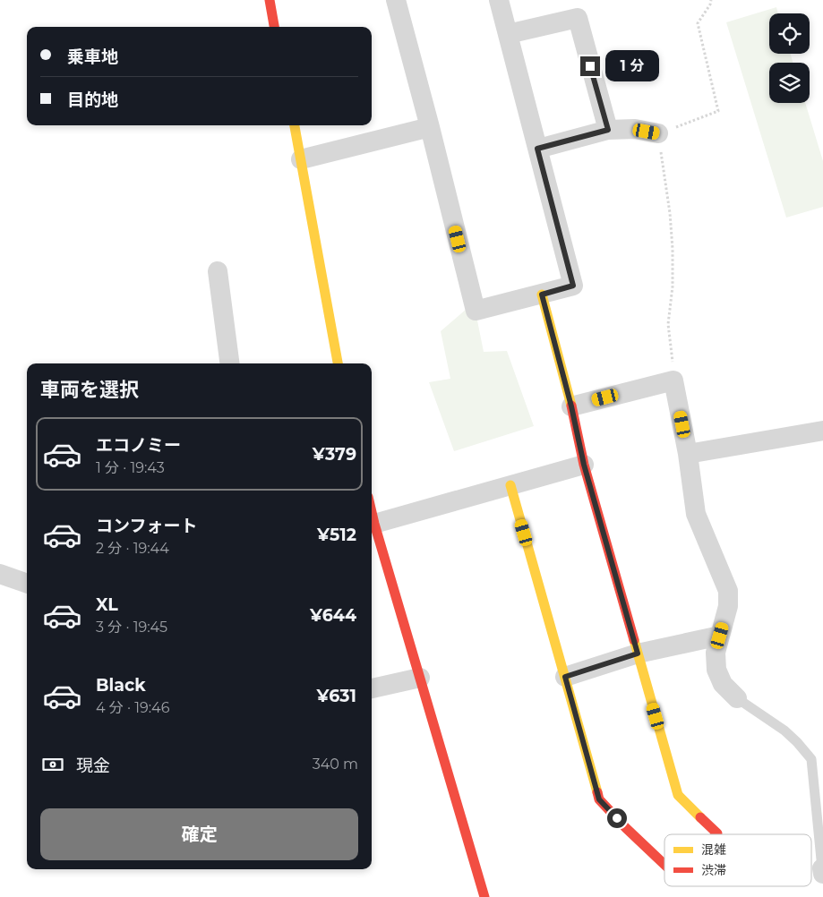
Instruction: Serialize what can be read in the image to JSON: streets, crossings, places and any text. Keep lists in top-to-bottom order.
{
  "legend": ["混雑", "渋滞"],
  "page": {
    "banner": ["乗車地", "目的地"],
    "bubble": "1 分",
    "heading": "車両を選択",
    "list": [
      {
        "name": "エコノミー",
        "note": "1 分 · 19:43",
        "value": "¥379"
      },
      {
        "name": "コンフォート",
        "note": "2 分 · 19:44",
        "value": "¥512"
      },
      {
        "name": "XL",
        "note": "3 分 · 19:45",
        "value": "¥644"
      },
      {
        "name": "Black",
        "note": "4 分 · 19:46",
        "value": "¥631"
      }
    ],
    "pay": ["現金", "340 m"],
    "buttons": "確定"
  }
}
